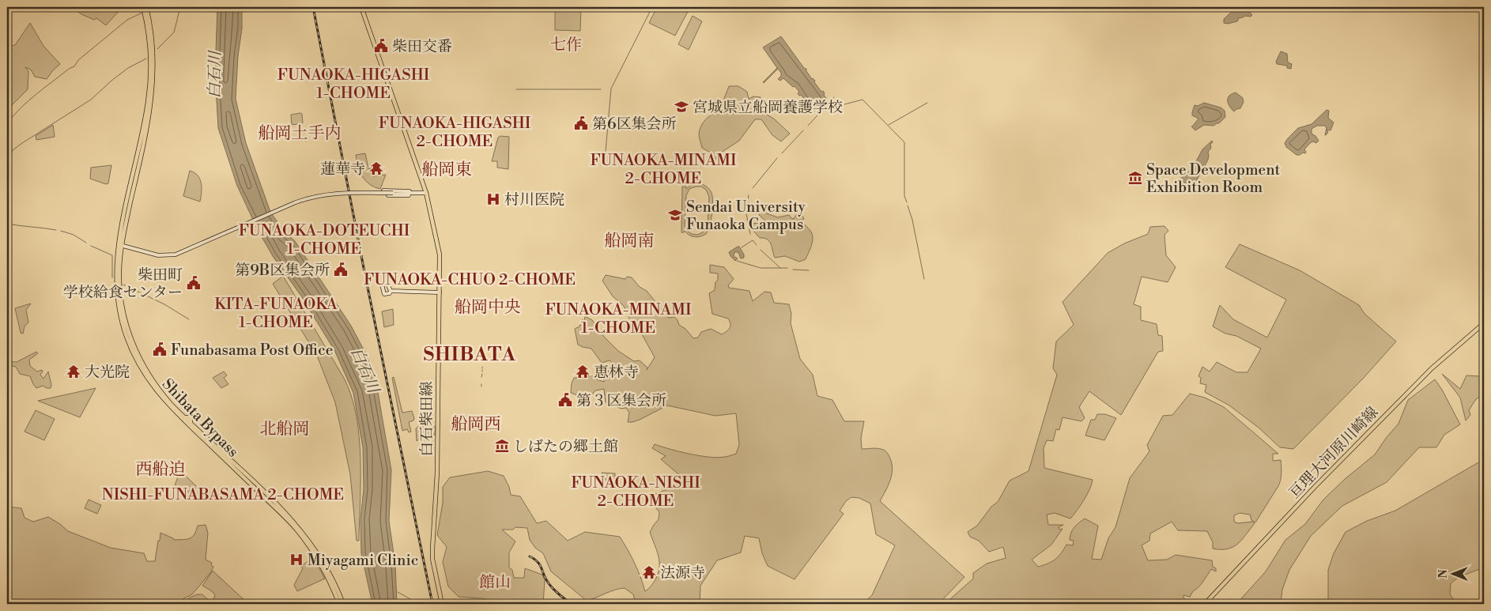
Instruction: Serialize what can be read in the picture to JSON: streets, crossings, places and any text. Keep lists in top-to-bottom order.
{
  "streets": {
    "main road": ["Shibata Bypass", "亘理大河原川崎線"]
  },
  "districts": [
    "七作",
    "FUNAOKA-HIGASHI 1-CHOME",
    "FUNAOKA-HIGASHI 2-CHOME",
    "船岡土手内",
    "FUNAOKA-MINAMI 2-CHOME",
    "船岡東",
    "FUNAOKA-DOTEUCHI 1-CHOME",
    "船岡南",
    "FUNAOKA-CHUO 2-CHOME",
    "KITA-FUNAOKA 1-CHOME",
    "船岡中央",
    "FUNAOKA-MINAMI 1-CHOME",
    "SHIBATA",
    "船岡西",
    "北船岡",
    "西船迫",
    "FUNAOKA-NISHI 2-CHOME",
    "NISHI-FUNABASAMA 2-CHOME",
    "館山"
  ],
  "water": ["白石川"],
  "places": {
    "public building": [
      "柴田交番",
      "第6区集会所",
      "第9B区集会所",
      "柴田町 学校給食センター",
      "Funabasama Post Office",
      "第３区集会所"
    ],
    "school or university": ["宮城県立船岡養護学校", "Sendai University Funaoka Campus"],
    "temple": [
      "蓮華寺",
      "大光院",
      "恵林寺",
      "法源寺"
    ],
    "museum": ["Space Development Exhibition Room", "しばたの郷土館"],
    "hospital": ["村川医院", "Miyagami Clinic"]
  },
  "north": "left"
}
